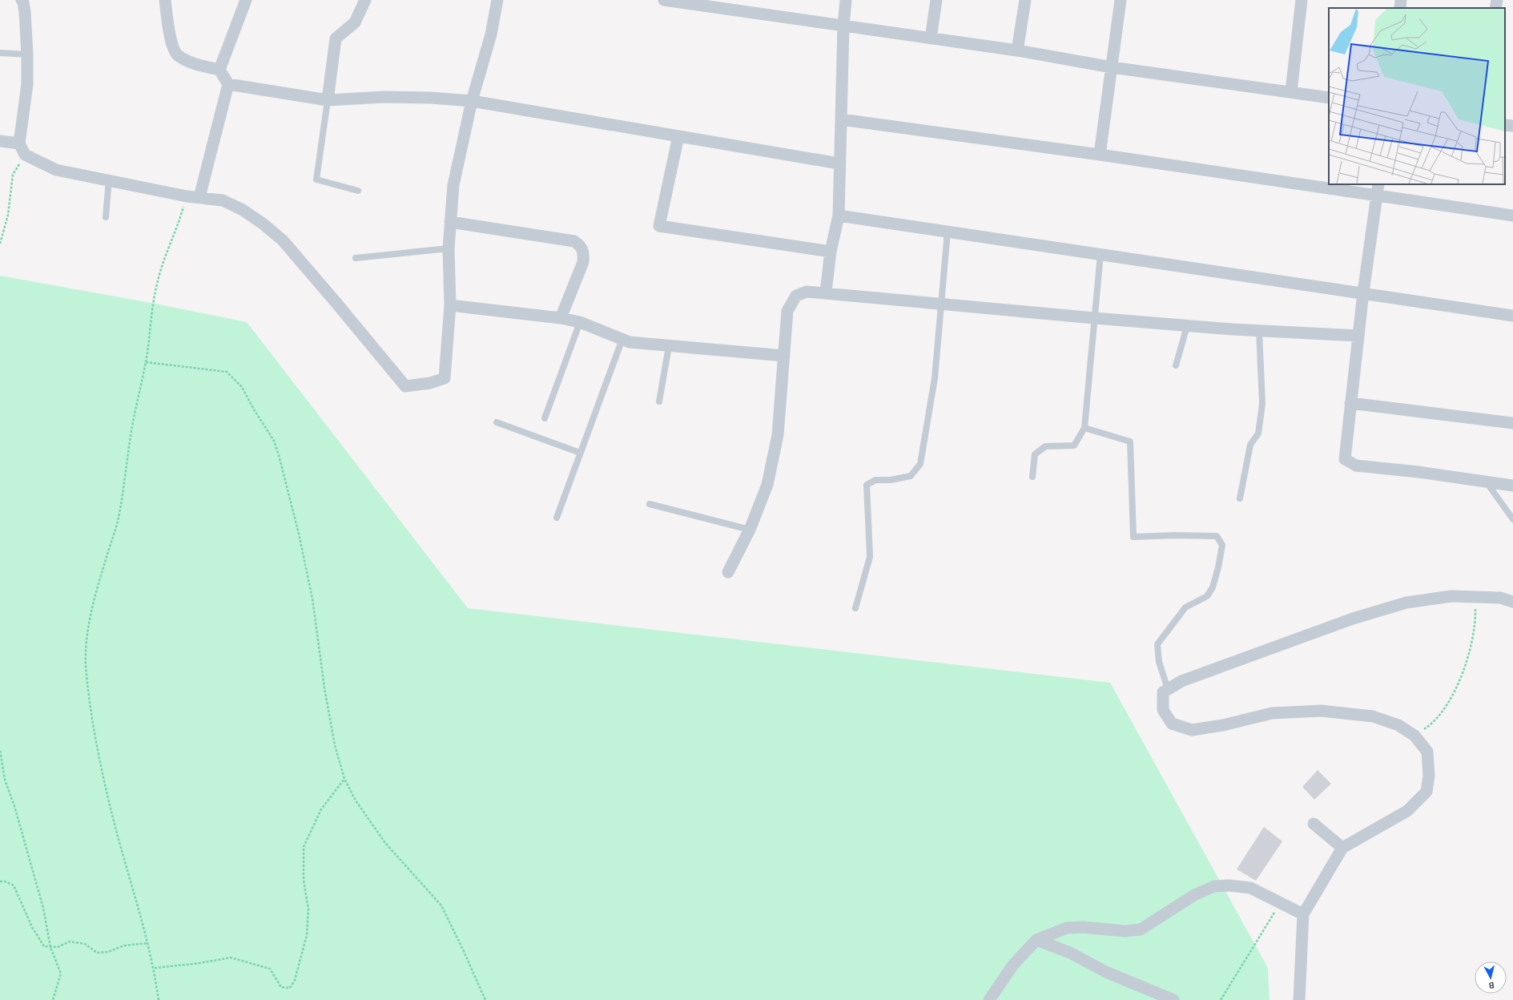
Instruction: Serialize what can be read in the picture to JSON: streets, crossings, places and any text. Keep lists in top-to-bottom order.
{
  "north": "bottom"
}
